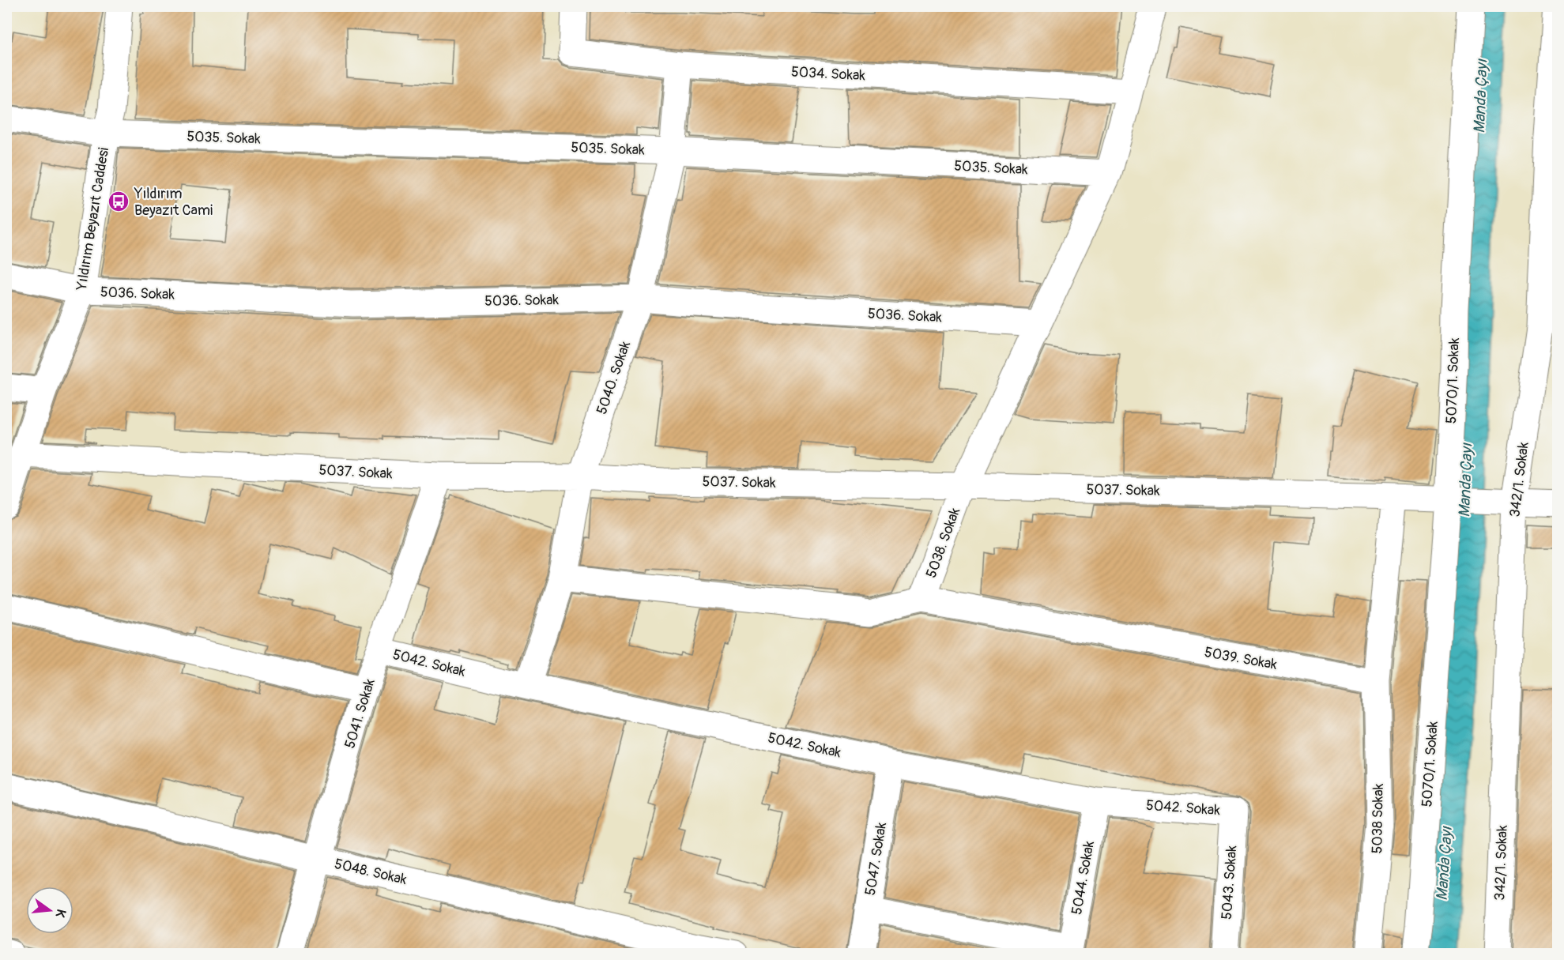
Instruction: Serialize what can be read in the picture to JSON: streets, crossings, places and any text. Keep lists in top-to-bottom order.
{
  "streets": {
    "street": [
      "5034. Sokak",
      "5035. Sokak",
      "Yıldırım Beyazıt Caddesi",
      "5036. Sokak",
      "5040. Sokak",
      "5070/1. Sokak",
      "5037. Sokak",
      "342/1. Sokak",
      "5038. Sokak",
      "5039. Sokak",
      "5042. Sokak",
      "5041. Sokak",
      "5038 Sokak",
      "5047. Sokak",
      "5048. Sokak",
      "5044. Sokak",
      "5043. Sokak"
    ]
  },
  "crossings": [
    ["5034. Sokak", "5040. Sokak"],
    ["5034. Sokak", "5038. Sokak"],
    ["5035. Sokak", "Yıldırım Beyazıt Caddesi"],
    ["5035. Sokak", "5040. Sokak"],
    ["5035. Sokak", "5038. Sokak"],
    ["Yıldırım Beyazıt Caddesi", "5036. Sokak"],
    ["Yıldırım Beyazıt Caddesi", "5037. Sokak"],
    ["5036. Sokak", "5040. Sokak"],
    ["5036. Sokak", "5038. Sokak"],
    ["5040. Sokak", "5037. Sokak"],
    ["5040. Sokak", "5042. Sokak"],
    ["5070/1. Sokak", "5037. Sokak"],
    ["5037. Sokak", "342/1. Sokak"],
    ["5037. Sokak", "5038. Sokak"],
    ["5037. Sokak", "5041. Sokak"],
    ["5038. Sokak", "5039. Sokak"],
    ["5039. Sokak", "5038 Sokak"],
    ["5042. Sokak", "5041. Sokak"],
    ["5042. Sokak", "5047. Sokak"],
    ["5042. Sokak", "5044. Sokak"],
    ["5042. Sokak", "5043. Sokak"],
    ["5041. Sokak", "5048. Sokak"]
  ],
  "water": ["Manda Çayı"],
  "places": {
    "bus stop": ["Yıldırım Beyazıt Cami"]
  },
  "north": "right"
}
